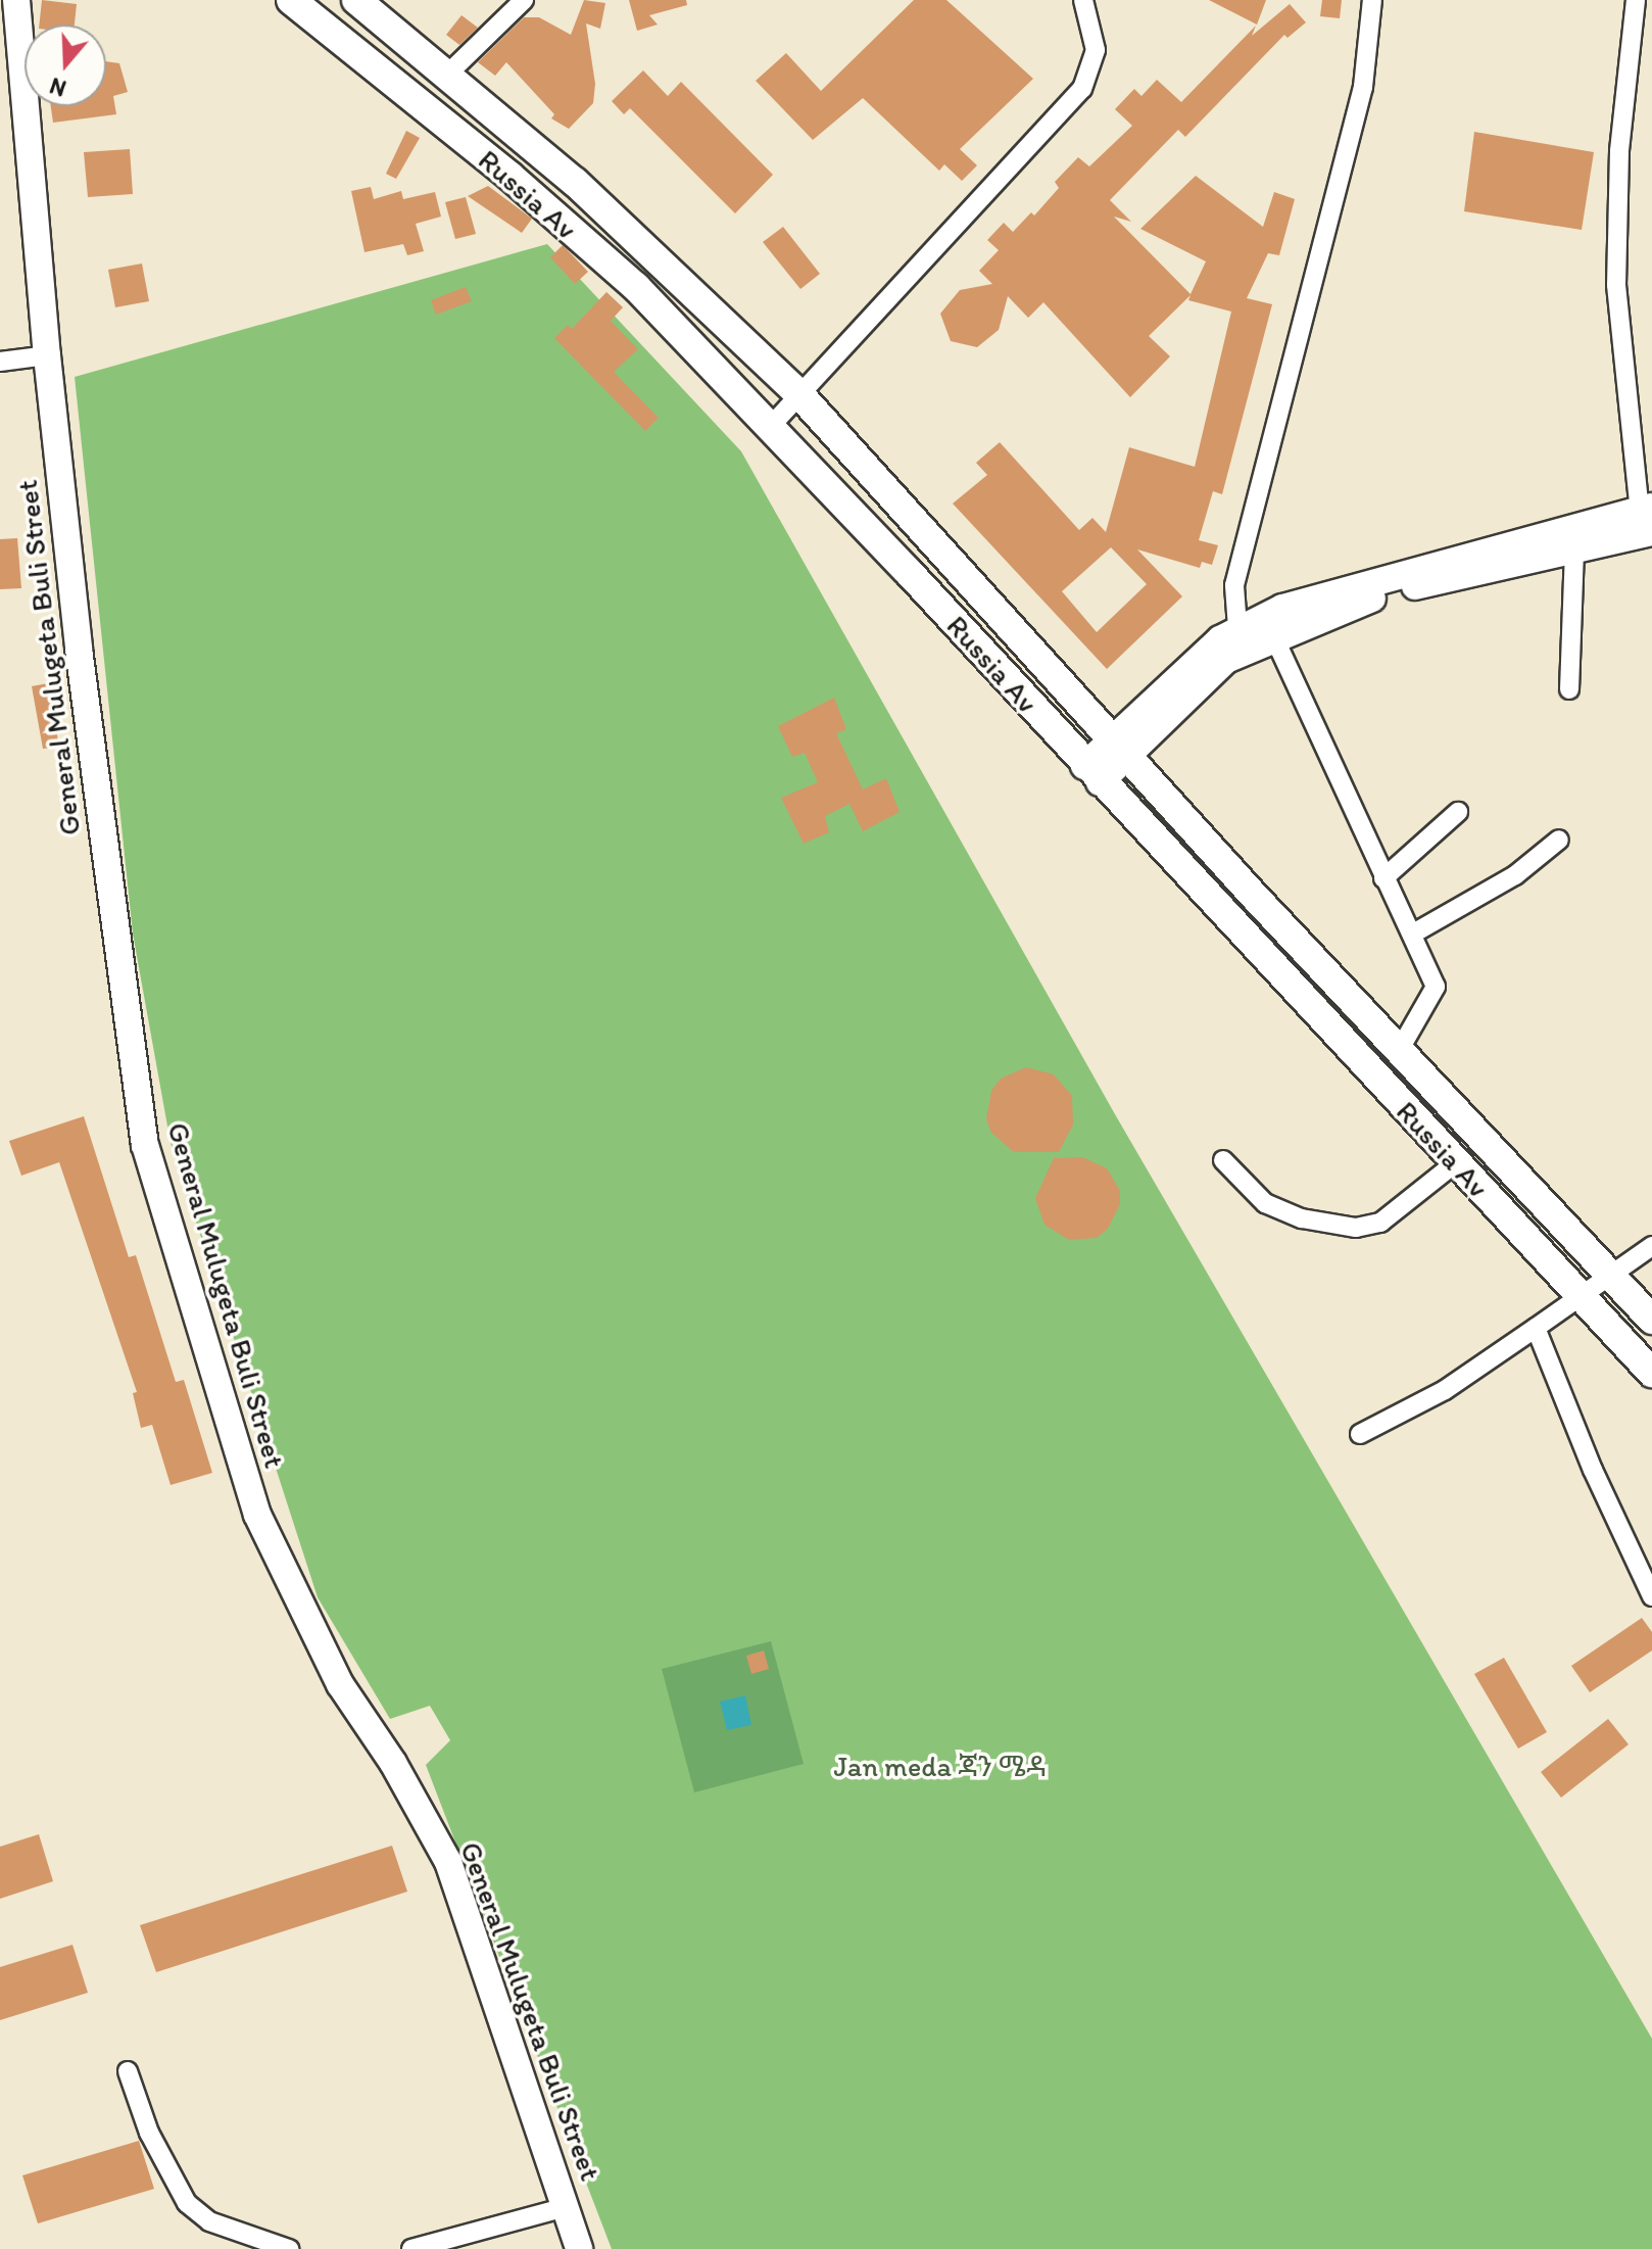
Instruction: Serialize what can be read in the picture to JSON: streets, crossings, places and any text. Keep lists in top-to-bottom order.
{
  "streets": {
    "main road": ["Russia Av", "General Mulugeta Buli Street"]
  },
  "parks": ["Jan meda ጃን ሜዳ"],
  "north": "bottom"
}
